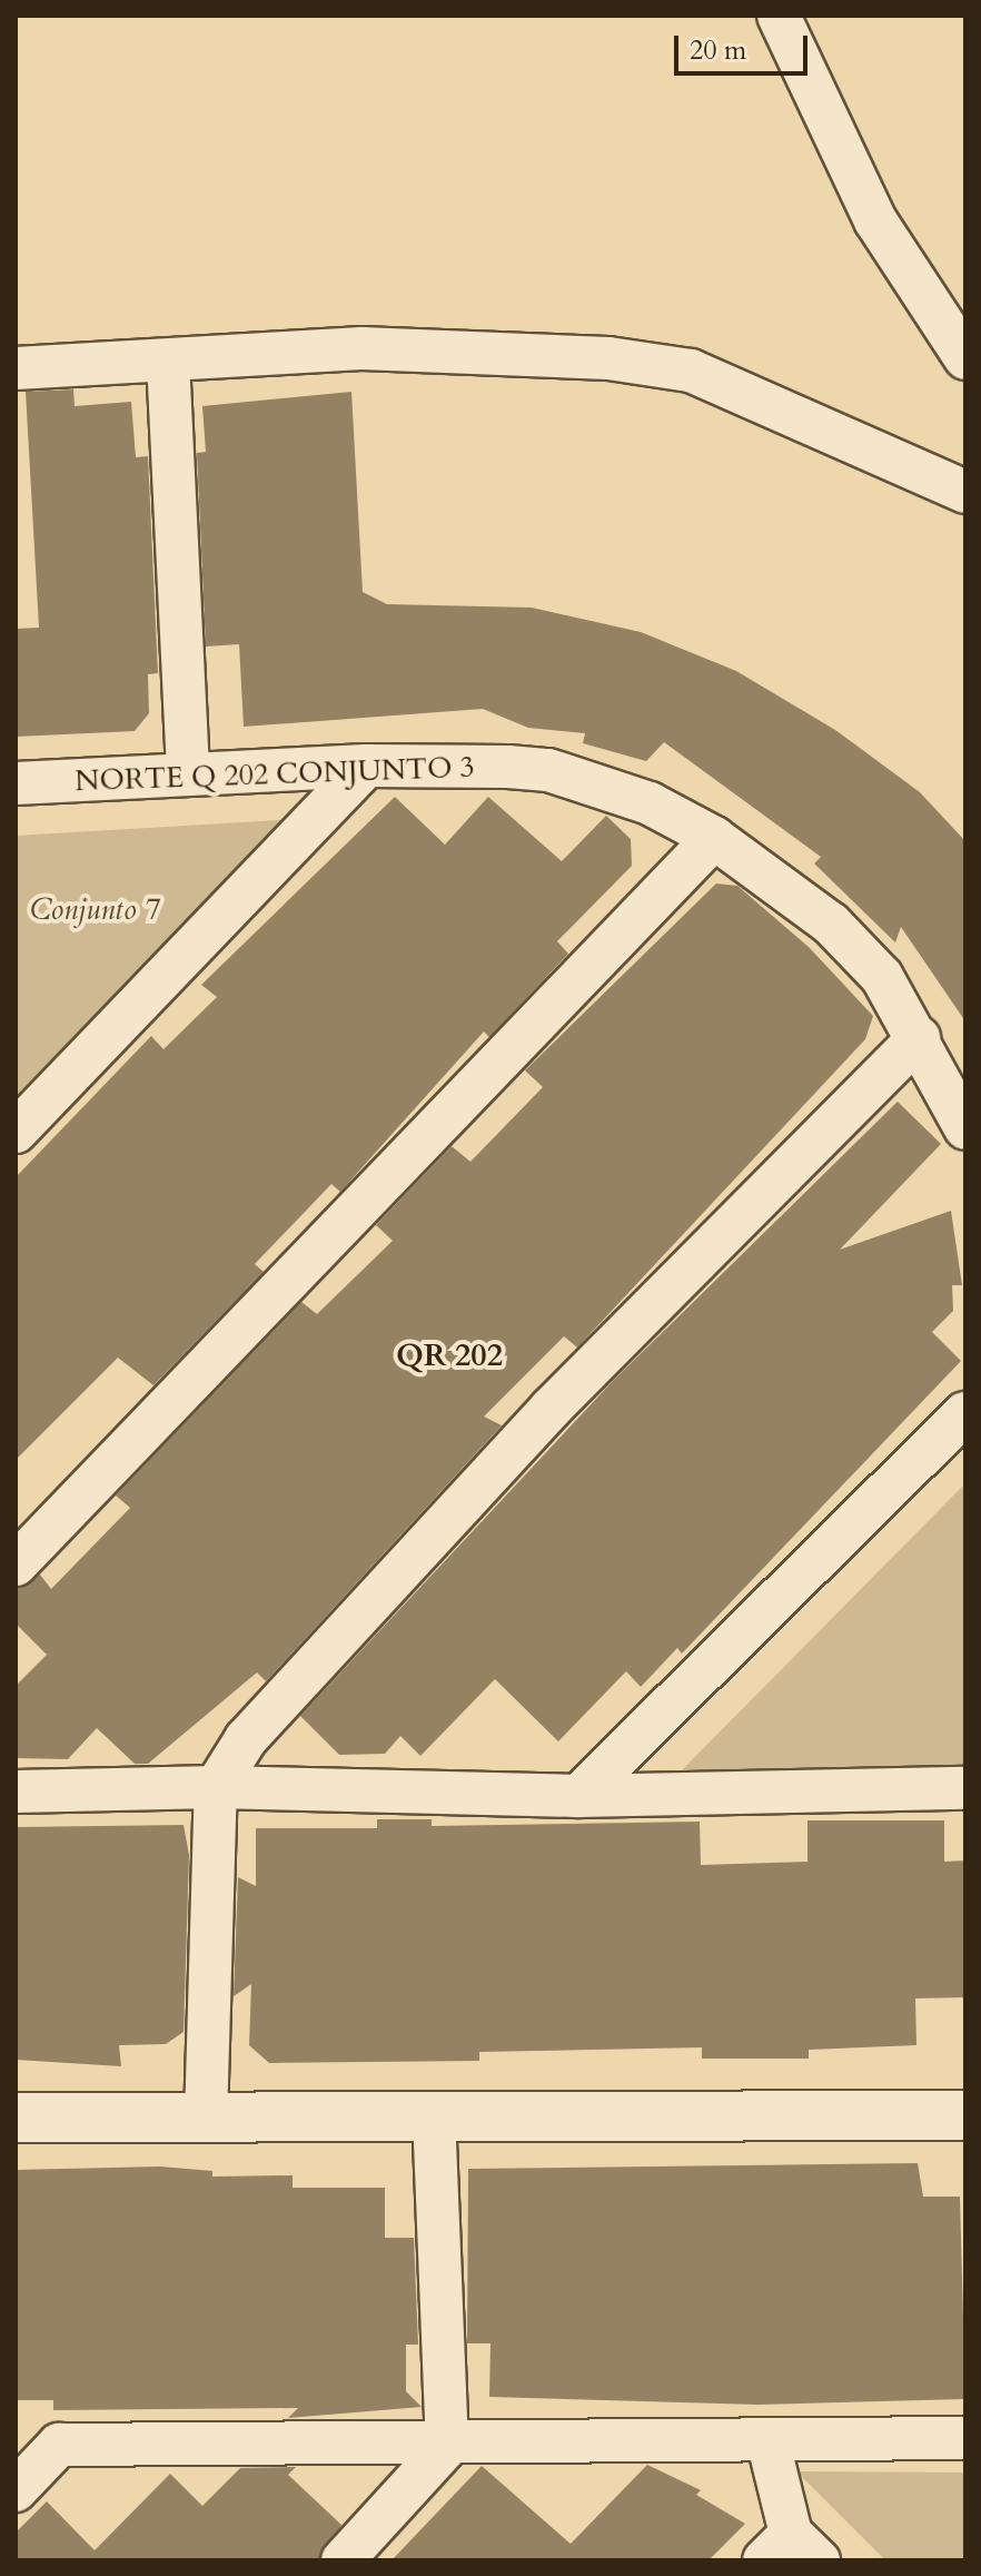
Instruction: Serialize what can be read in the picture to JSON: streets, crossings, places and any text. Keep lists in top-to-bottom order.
{
  "streets": {
    "street": ["NORTE Q 202 CONJUNTO 3"]
  },
  "districts": ["QR 202"],
  "parks": ["Conjunto 7"],
  "scale_bar": "20 m"
}
